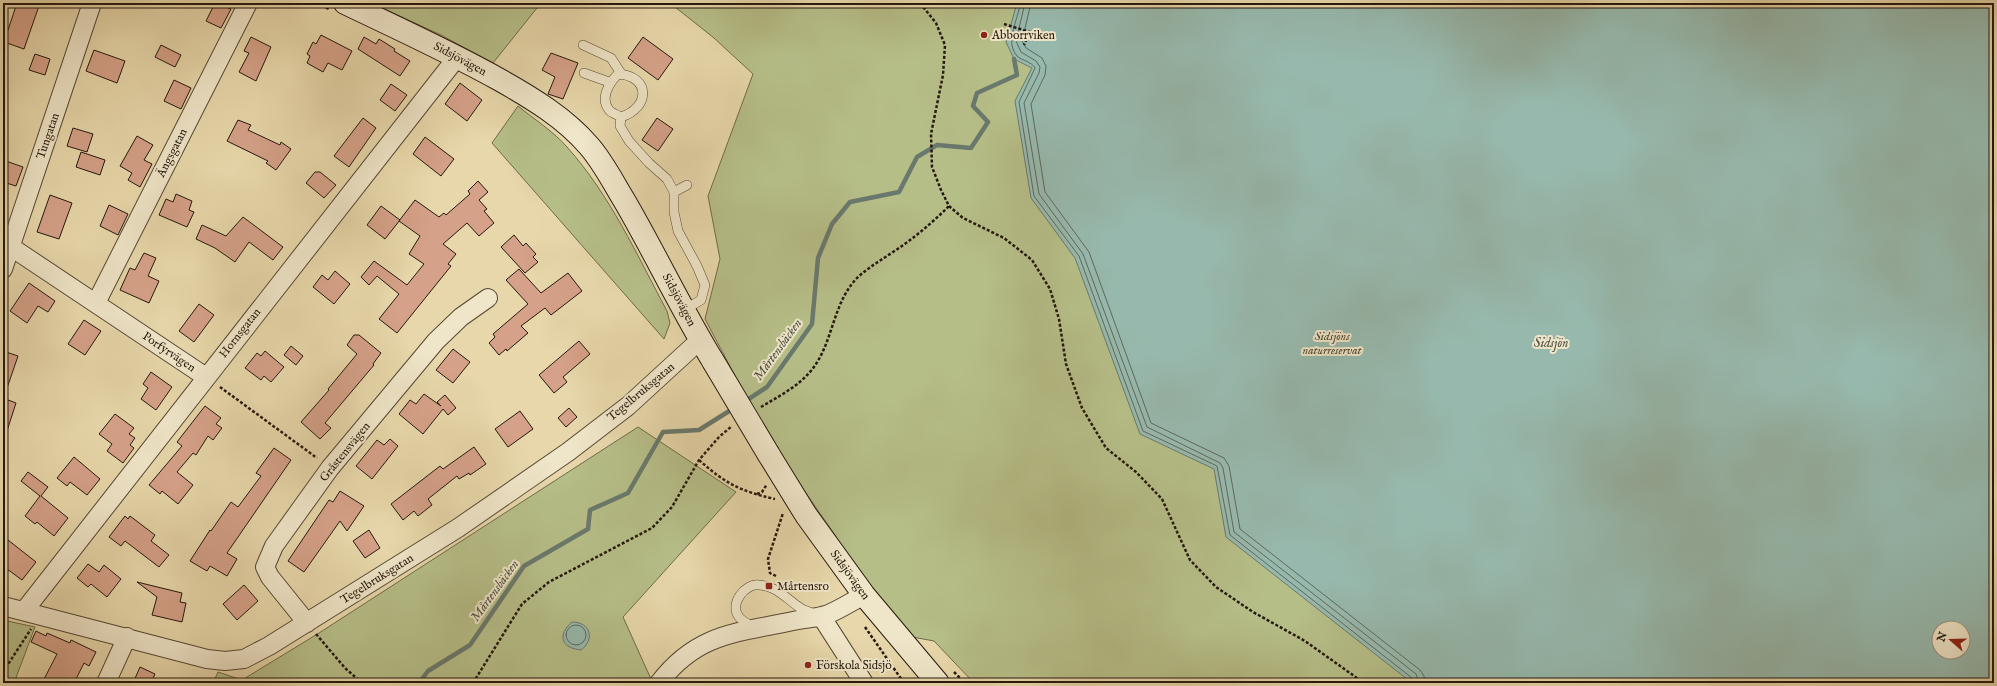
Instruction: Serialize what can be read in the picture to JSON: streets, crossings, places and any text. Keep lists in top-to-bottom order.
{
  "streets": {
    "main road": ["Sidsjövägen"],
    "street": [
      "Tungatan",
      "Ängsgatan",
      "Hornsgatan",
      "Porfyrvägen",
      "Tegelbruksgatan",
      "Gråstensvägen"
    ]
  },
  "crossings": [
    ["Sidsjövägen", "Hornsgatan"],
    ["Sidsjövägen", "Tegelbruksgatan"],
    ["Tungatan", "Porfyrvägen"],
    ["Ängsgatan", "Porfyrvägen"],
    ["Hornsgatan", "Porfyrvägen"],
    ["Hornsgatan", "Tegelbruksgatan"],
    ["Porfyrvägen", "Gråstensvägen"],
    ["Tegelbruksgatan", "Gråstensvägen"]
  ],
  "water": ["Sidsjön", "Mårtensbäcken"],
  "parks": ["Sidsjöns naturreservat"],
  "places": {
    "other": ["Abborrviken", "Förskola Sidsjö"],
    "transit": ["Mårtensro"]
  },
  "north": "left"
}
